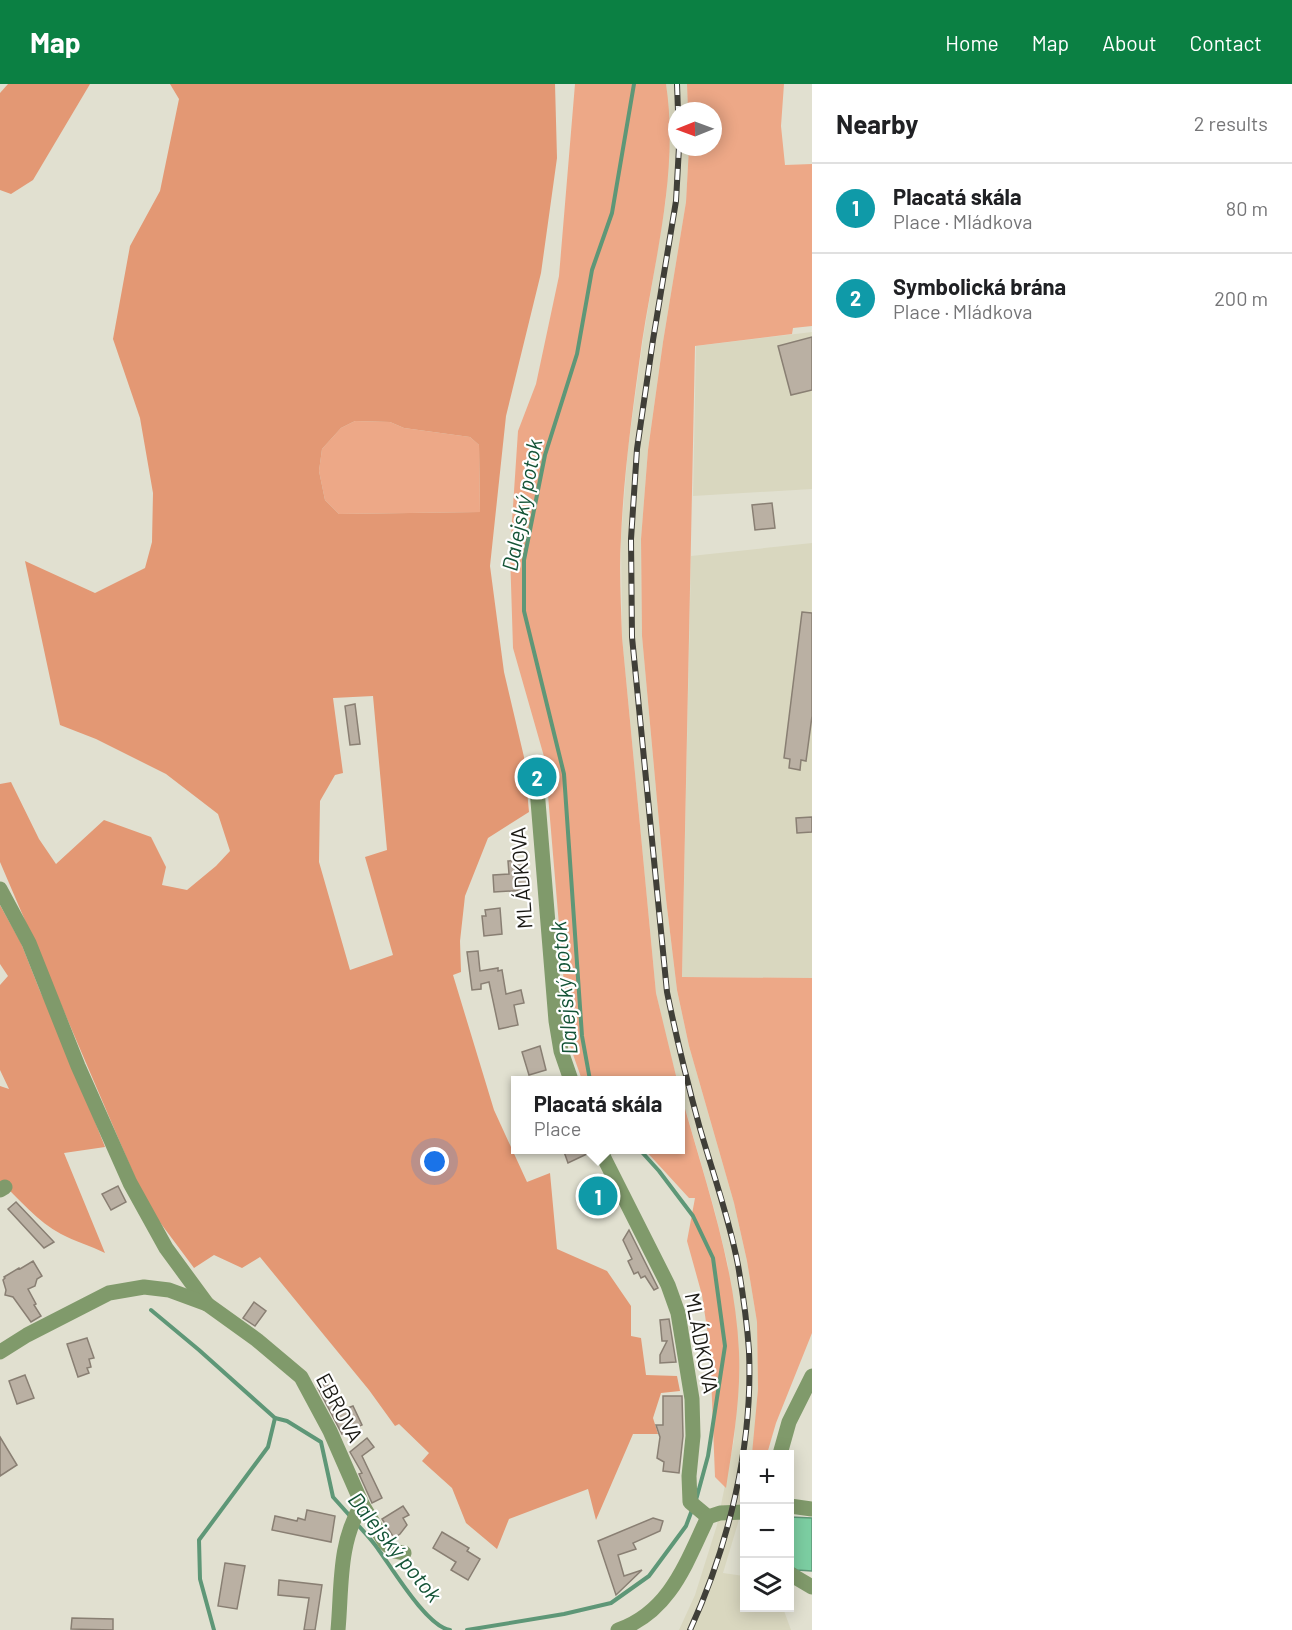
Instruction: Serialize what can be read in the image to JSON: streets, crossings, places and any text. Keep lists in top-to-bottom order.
{
  "streets": {
    "street": ["MLÁDKOVA", "EBROVA"]
  },
  "water": ["Dalejský potok"],
  "north": "left",
  "page": {
    "header": "Map",
    "nav": [
      "Home",
      "Map",
      "About",
      "Contact"
    ],
    "heading": ["Nearby", "2 results"],
    "list": [
      {
        "mark": "1",
        "name": "Placatá skála",
        "note": "Place · Mládkova",
        "value": "80 m"
      },
      {
        "mark": "2",
        "name": "Symbolická brána",
        "note": "Place · Mládkova",
        "value": "200 m"
      }
    ],
    "pins": ["2", "1"],
    "popup": ["Placatá skála", "Place"],
    "map_buttons": ["+", "−"]
  }
}
